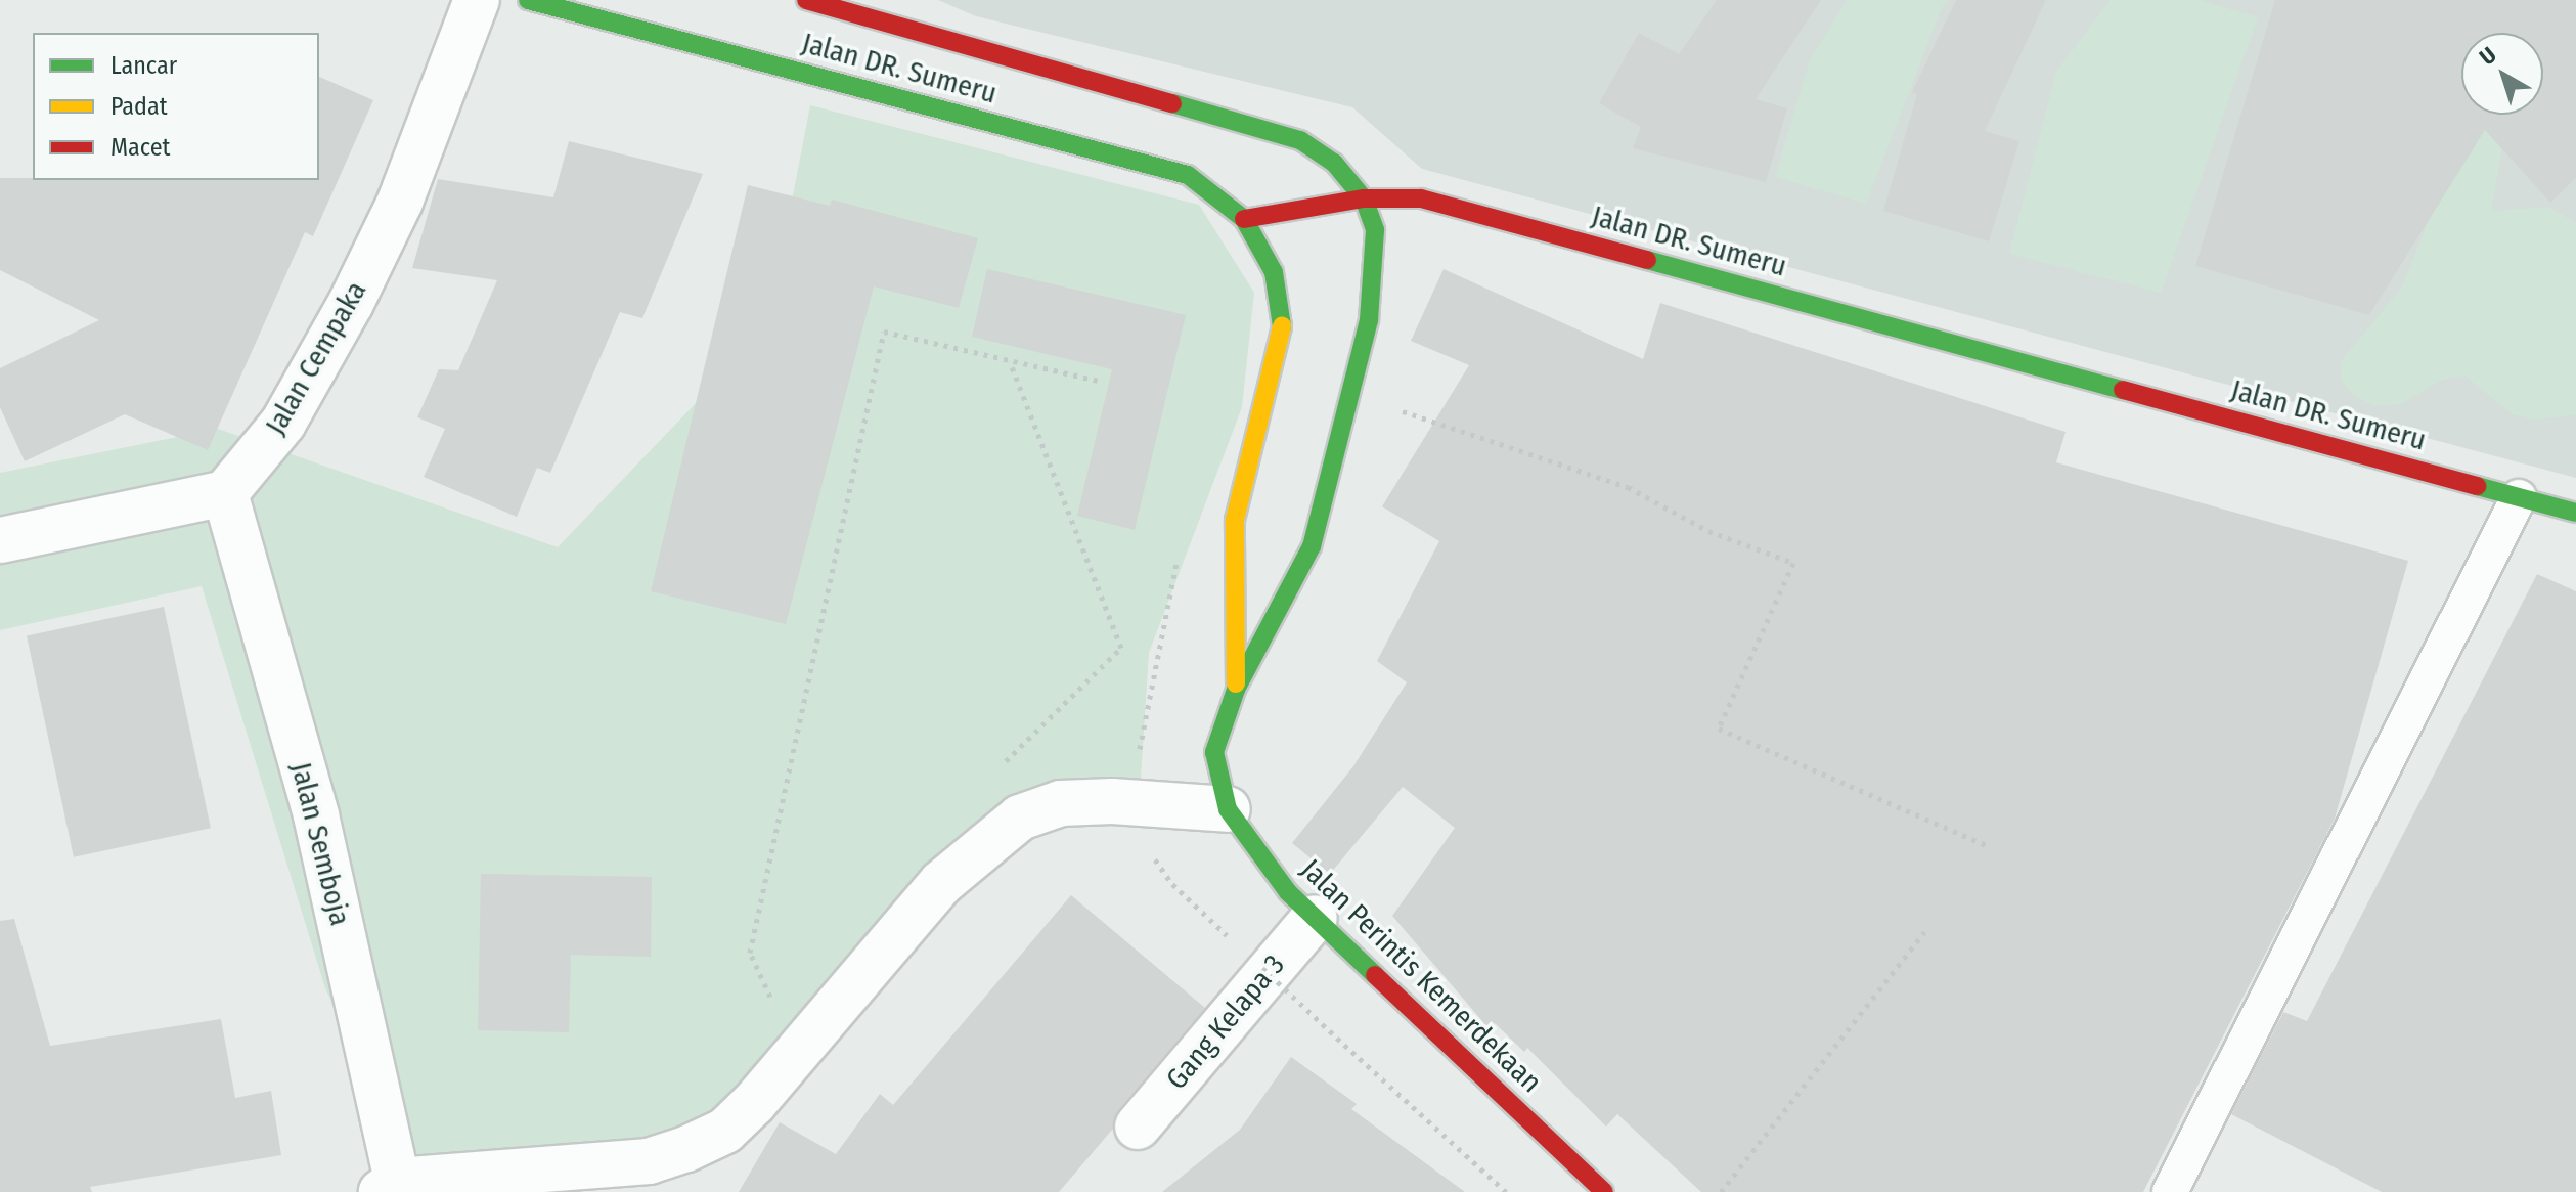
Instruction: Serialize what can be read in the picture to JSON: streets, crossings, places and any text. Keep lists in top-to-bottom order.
{
  "streets": {
    "main road": ["Jalan DR. Sumeru", "Jalan Perintis Kemerdekaan"],
    "street": ["Jalan Cempaka", "Jalan Semboja", "Gang Kelapa 3"]
  },
  "crossings": [
    ["Jalan DR. Sumeru", "Jalan Perintis Kemerdekaan"],
    ["Jalan Cempaka", "Jalan Semboja"],
    ["Jalan Perintis Kemerdekaan", "Gang Kelapa 3"]
  ],
  "legend": ["Lancar", "Padat", "Macet"],
  "north": "top left"
}
